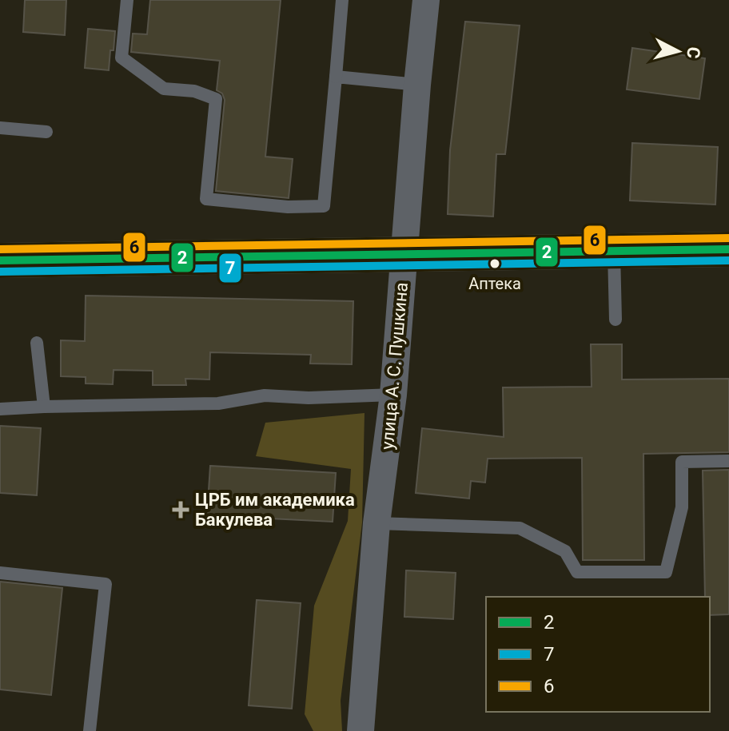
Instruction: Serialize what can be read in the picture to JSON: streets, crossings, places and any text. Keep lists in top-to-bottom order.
{
  "streets": {
    "street": ["улица А. С. Пушкина"]
  },
  "places": {
    "other": ["Аптека"],
    "health": ["ЦРБ им академика Бакулева"]
  },
  "lines": ["transit line 6", "transit line 2", "transit line 7"],
  "legend": ["2", "7", "6"],
  "north": "right"
}
